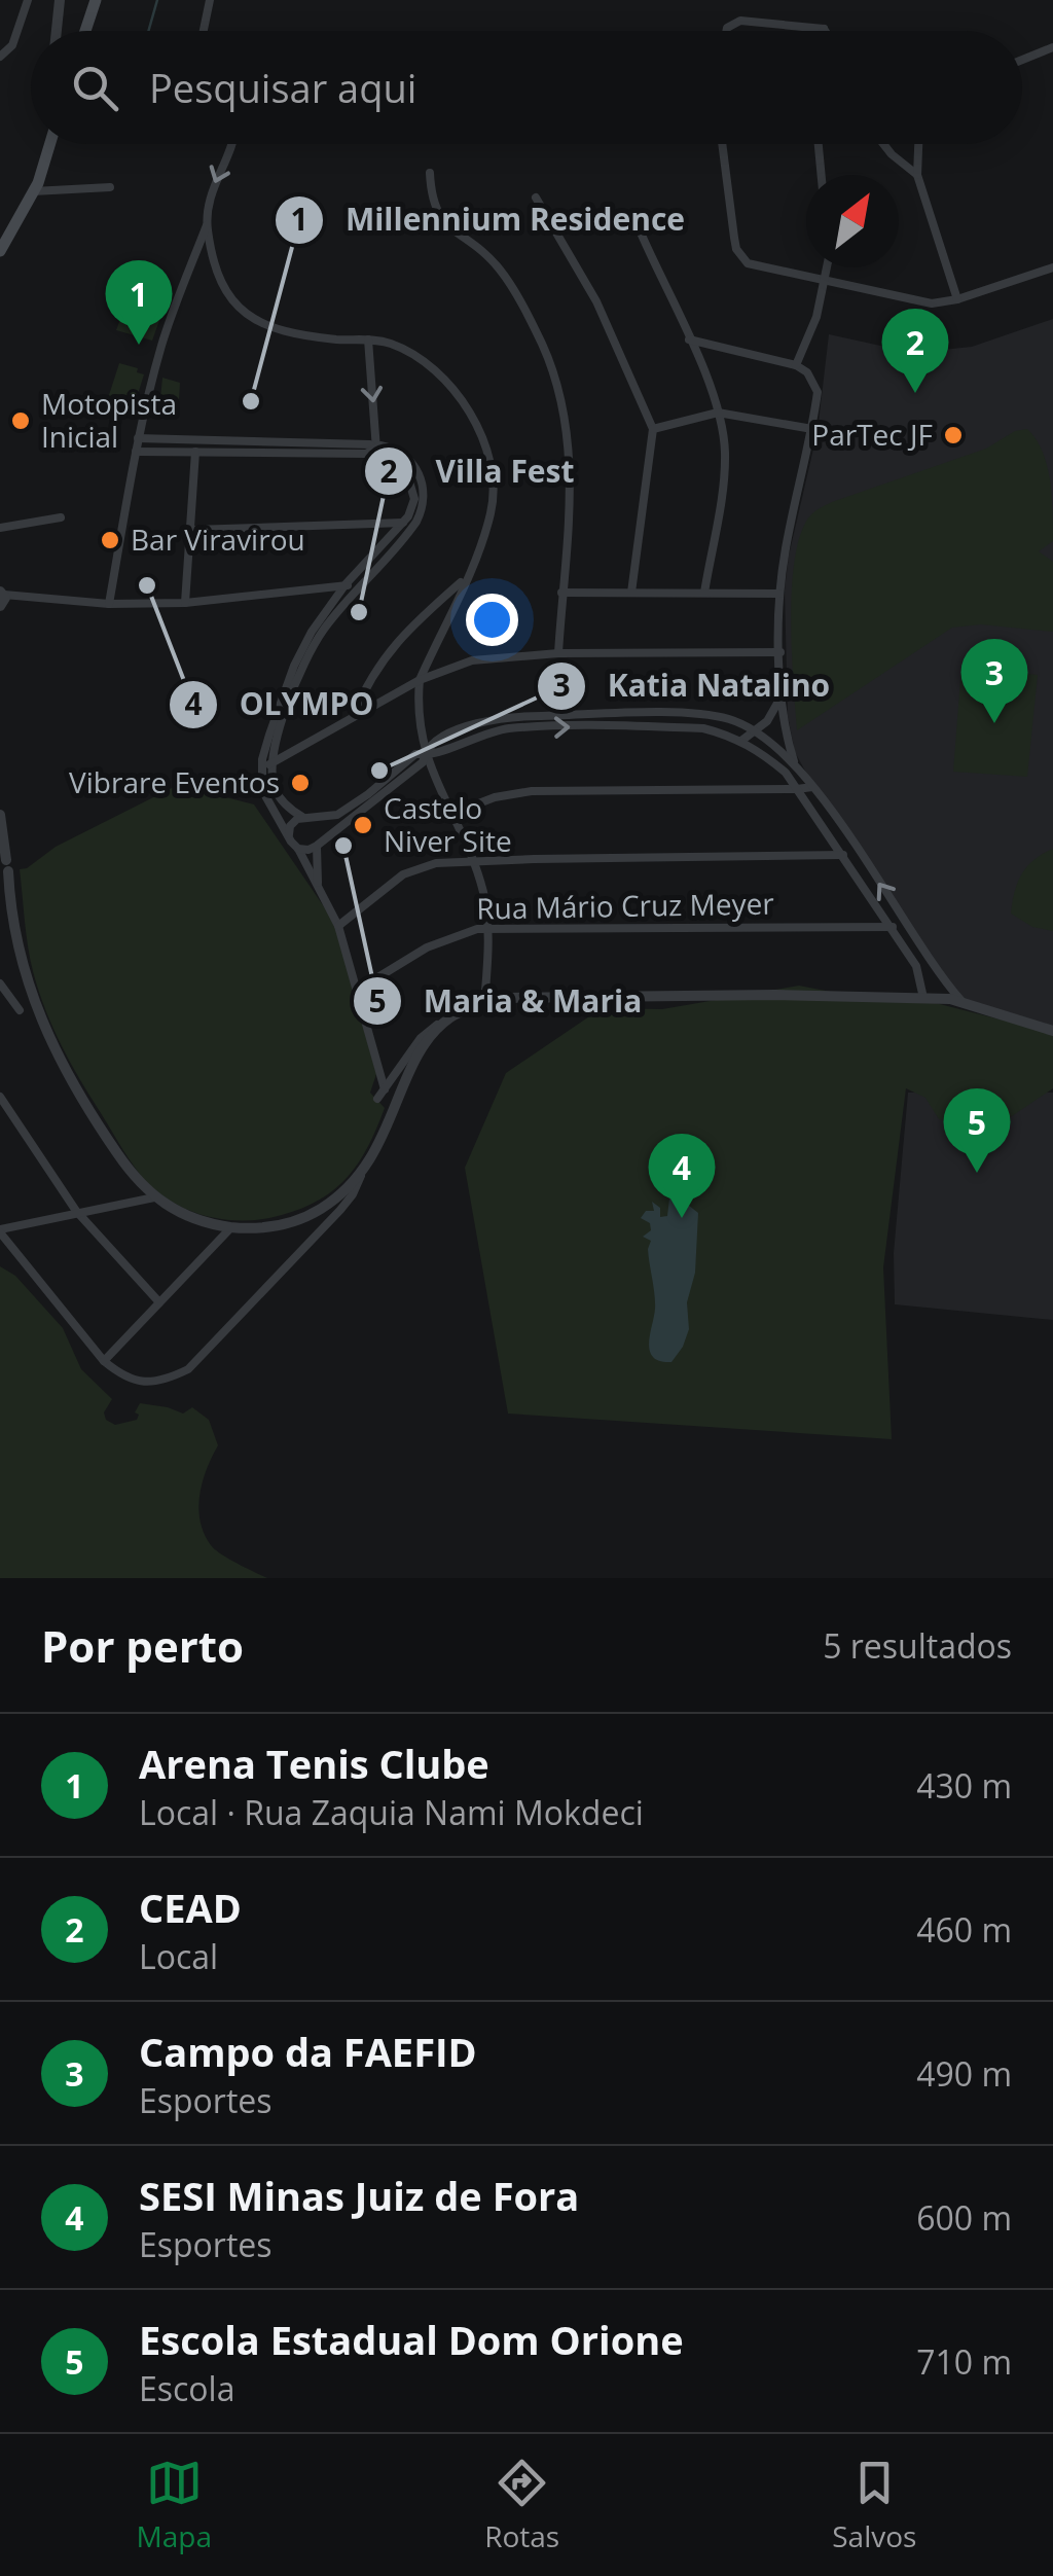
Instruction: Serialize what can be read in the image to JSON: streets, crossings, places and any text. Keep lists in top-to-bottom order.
{
  "streets": {
    "street": ["Rua Mário Cruz Meyer"]
  },
  "places": [
    "Millennium Residence",
    "Motopista Inicial",
    "ParTec JF",
    "Bar Viravirou",
    "OLYMPO",
    "Villa Fest",
    "Katia Natalino",
    "Vibrare Eventos",
    "Castelo Niver Site",
    "Maria & Maria"
  ],
  "north": "top right",
  "page": {
    "search": "Pesquisar aqui",
    "pins": [
      "1",
      "2",
      "3",
      "5",
      "4"
    ],
    "heading": ["Por perto", "5 resultados"],
    "list": [
      {
        "mark": "1",
        "name": "Arena Tenis Clube",
        "note": "Local · Rua Zaquia Nami Mokdeci",
        "value": "430 m"
      },
      {
        "mark": "2",
        "name": "CEAD",
        "note": "Local",
        "value": "460 m"
      },
      {
        "mark": "3",
        "name": "Campo da FAEFID",
        "note": "Esportes",
        "value": "490 m"
      },
      {
        "mark": "4",
        "name": "SESI Minas Juiz de Fora",
        "note": "Esportes",
        "value": "600 m"
      },
      {
        "mark": "5",
        "name": "Escola Estadual Dom Orione",
        "note": "Escola",
        "value": "710 m"
      }
    ],
    "nav": ["Mapa", "Rotas", "Salvos"]
  }
}
